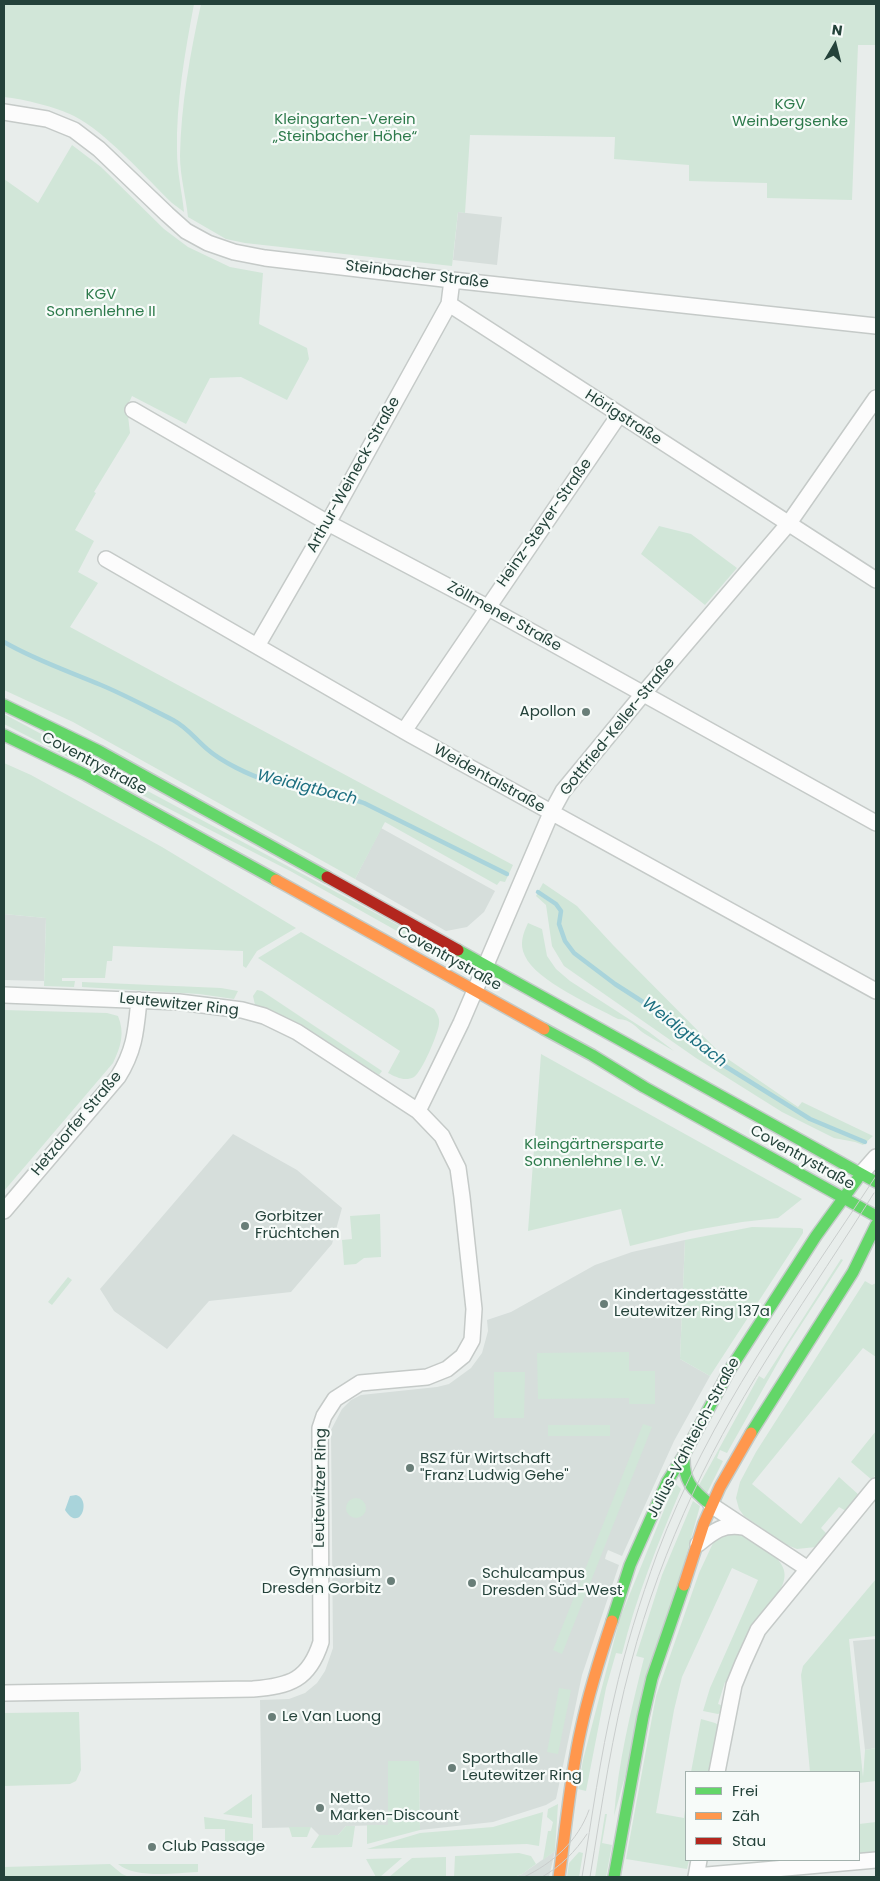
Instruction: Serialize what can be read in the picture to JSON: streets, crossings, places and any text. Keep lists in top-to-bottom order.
{
  "streets": {
    "main road": ["Coventrystraße", "Julius-Vahlteich-Straße"],
    "street": [
      "Steinbacher Straße",
      "Hörigstraße",
      "Arthur-Weineck-Straße",
      "Heinz-Steyer-Straße",
      "Zöllmener Straße",
      "Gottfried-Keller-Straße",
      "Weidentalstraße",
      "Leutewitzer Ring",
      "Hetzdorfer Straße"
    ]
  },
  "crossings": [
    ["Hörigstraße", "Arthur-Weineck-Straße"],
    ["Hörigstraße", "Heinz-Steyer-Straße"],
    ["Hörigstraße", "Gottfried-Keller-Straße"],
    ["Arthur-Weineck-Straße", "Zöllmener Straße"],
    ["Arthur-Weineck-Straße", "Weidentalstraße"],
    ["Heinz-Steyer-Straße", "Zöllmener Straße"],
    ["Heinz-Steyer-Straße", "Weidentalstraße"],
    ["Zöllmener Straße", "Gottfried-Keller-Straße"],
    ["Gottfried-Keller-Straße", "Coventrystraße"],
    ["Gottfried-Keller-Straße", "Weidentalstraße"],
    ["Coventrystraße", "Julius-Vahlteich-Straße"],
    ["Leutewitzer Ring", "Hetzdorfer Straße"]
  ],
  "water": ["Weidigtbach"],
  "parks": [
    "KGV Weinbergsenke",
    "Kleingarten-Verein „Steinbacher Höhe“",
    "KGV Sonnenlehne II",
    "Kleingärtnersparte Sonnenlehne I e. V."
  ],
  "places": [
    "Apollon",
    "Gorbitzer Früchtchen",
    "Kindertagesstätte Leutewitzer Ring 137a",
    "BSZ für Wirtschaft \"Franz Ludwig Gehe\"",
    "Gymnasium Dresden Gorbitz",
    "Schulcampus Dresden Süd-West",
    "Le Van Luong",
    "Sporthalle Leutewitzer Ring",
    "Netto Marken-Discount",
    "Club Passage"
  ],
  "legend": ["Frei", "Zäh", "Stau"],
  "north": "top"
}
